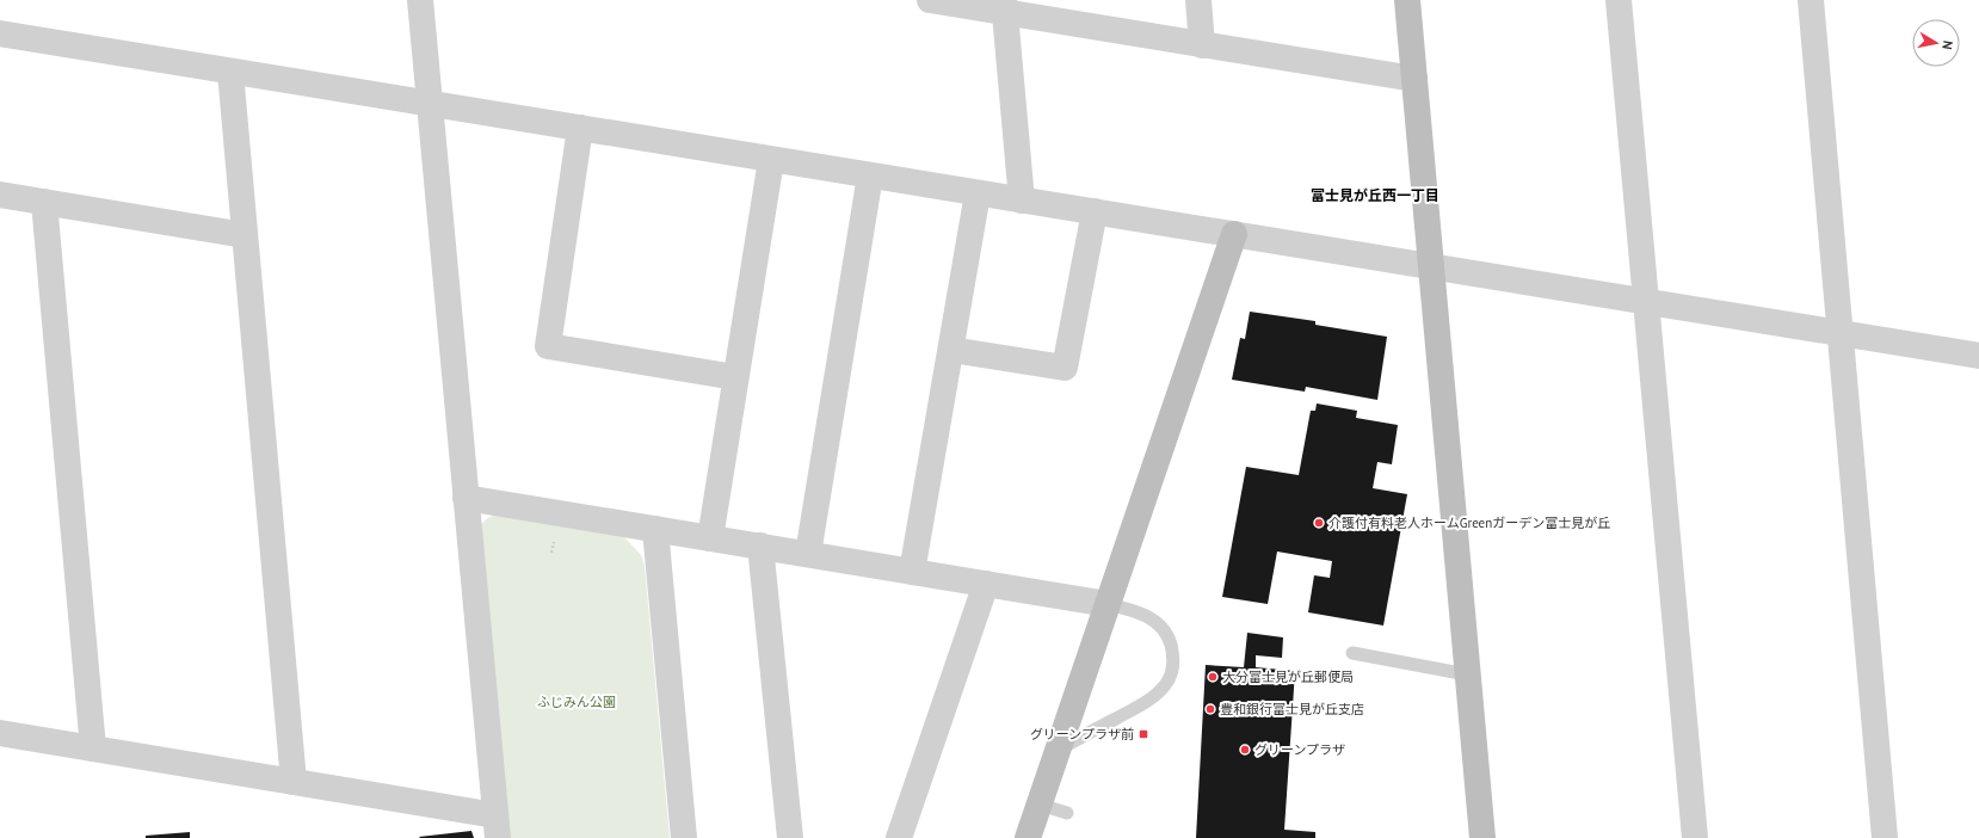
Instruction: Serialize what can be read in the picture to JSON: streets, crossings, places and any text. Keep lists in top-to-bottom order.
{
  "districts": ["富士見が丘西一丁目"],
  "parks": ["ふじみん公園"],
  "places": {
    "other": [
      "介護付有料老人ホームGreenガーデン富士見が丘",
      "大分富士見が丘郵便局",
      "豊和銀行富士見が丘支店",
      "グリーンプラザ"
    ],
    "transit": ["グリーンプラザ前"]
  },
  "north": "right"
}
